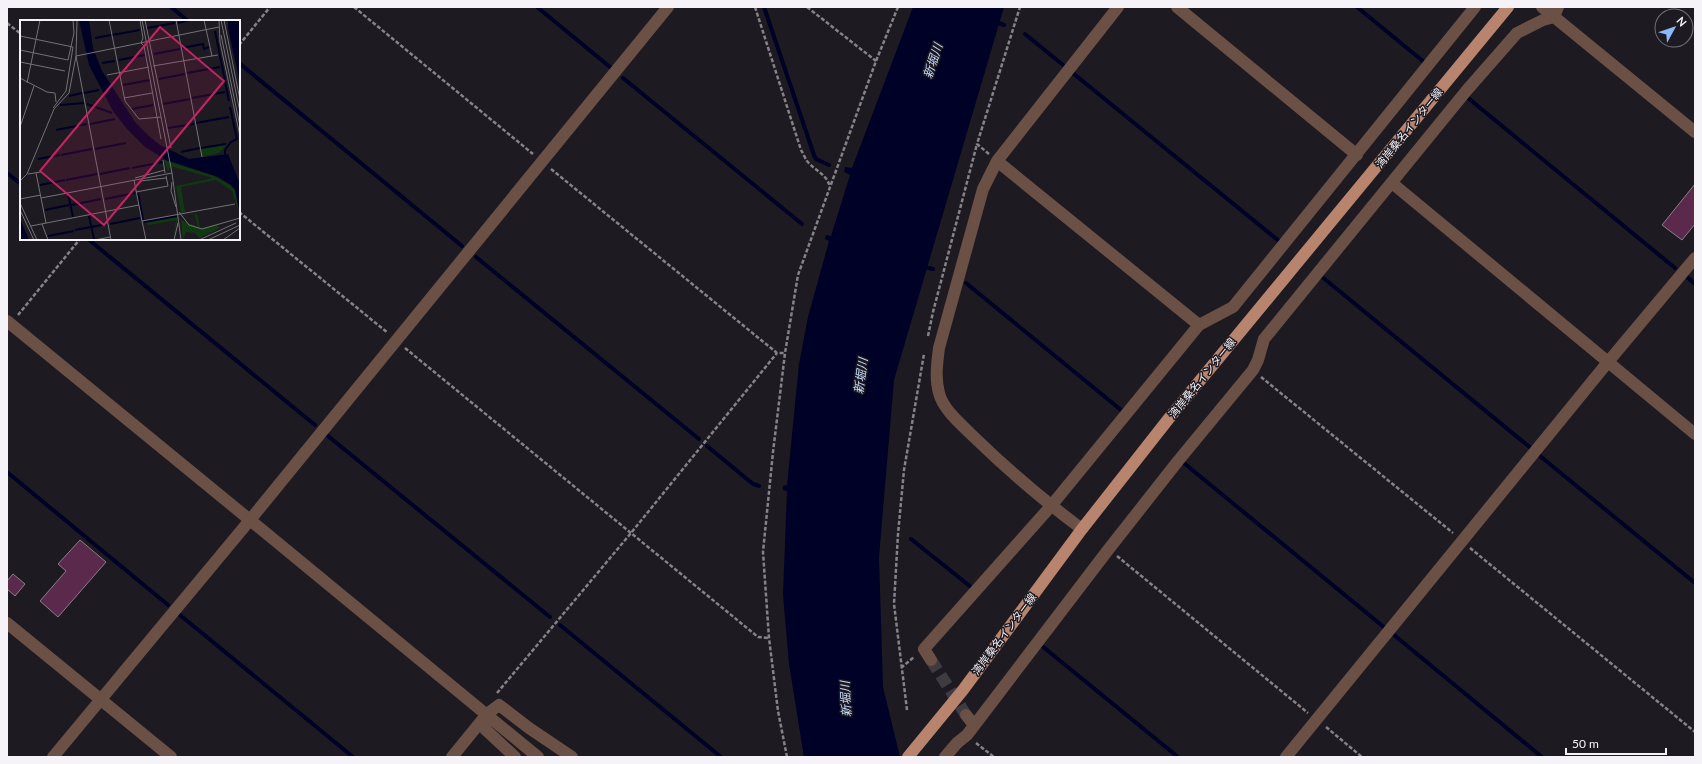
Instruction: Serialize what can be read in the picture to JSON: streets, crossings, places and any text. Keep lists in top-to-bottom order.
{
  "streets": {
    "main road": ["湾岸桑名インター線"]
  },
  "water": ["新堀川"],
  "scale_bar": "50 m",
  "north": "top right"
}
